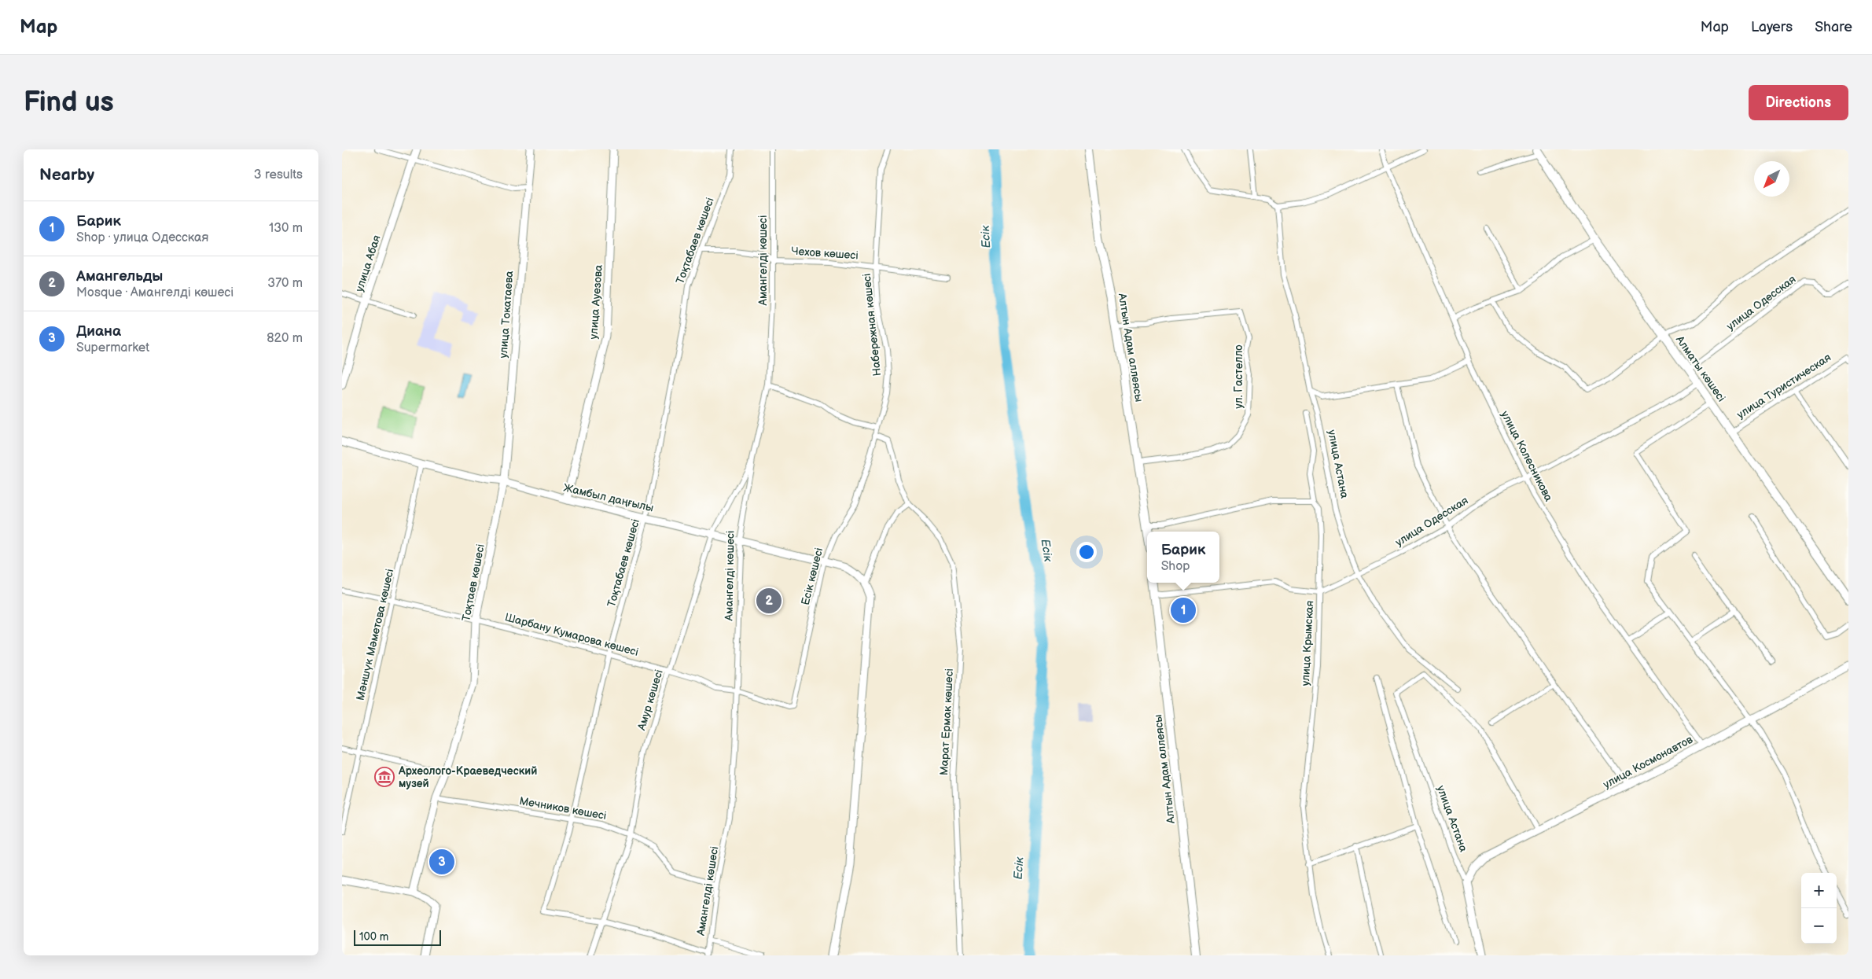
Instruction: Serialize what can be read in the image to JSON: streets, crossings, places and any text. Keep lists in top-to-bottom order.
{
  "streets": {
    "main road": ["Алтын Адам аллеясы", "Алматы көшесі"],
    "street": [
      "Тоқтабаев көшесі",
      "Чехов көшесі",
      "Амангелді көшесі",
      "улица Абая",
      "улица Ауезова",
      "улица Одесская",
      "улица Токатаева",
      "Набережная көшесі",
      "ул. Гастелло",
      "улица Туристическая",
      "улица Колесникова",
      "улица Астана",
      "Жамбыл даңғылы",
      "Есік көшесі",
      "Тоқтаев көшесі",
      "Мәншүк Мәметова көшесі",
      "Шарбану Кумарова көшесі",
      "улица Крымская",
      "Амур көшесі",
      "Марат Ермак көшесі",
      "улица Космонавтов",
      "Мечников көшесі"
    ]
  },
  "crossings": [
    ["Тоқтабаев көшесі", "Чехов көшесі"],
    ["Тоқтабаев көшесі", "Жамбыл даңғылы"],
    ["Тоқтабаев көшесі", "Шарбану Кумарова көшесі"],
    ["Тоқтабаев көшесі", "Амур көшесі"],
    ["Тоқтабаев көшесі", "Мечников көшесі"],
    ["Чехов көшесі", "Амангелді көшесі"],
    ["Чехов көшесі", "Набережная көшесі"],
    ["Амангелді көшесі", "Жамбыл даңғылы"],
    ["Амангелді көшесі", "Шарбану Кумарова көшесі"],
    ["Амангелді көшесі", "Амур көшесі"],
    ["Амангелді көшесі", "Мечников көшесі"],
    ["улица Ауезова", "Жамбыл даңғылы"],
    ["улица Одесская", "Алматы көшесі"],
    ["улица Одесская", "улица Колесникова"],
    ["улица Одесская", "улица Астана"],
    ["улица Одесская", "улица Крымская"],
    ["улица Токатаева", "Жамбыл даңғылы"],
    ["улица Токатаева", "Тоқтаев көшесі"],
    ["Набережная көшесі", "Есік көшесі"],
    ["Алтын Адам аллеясы", "ул. Гастелло"],
    ["Алматы көшесі", "улица Туристическая"],
    ["улица Колесникова", "улица Космонавтов"],
    ["улица Астана", "улица Космонавтов"],
    ["Жамбыл даңғылы", "Есік көшесі"],
    ["Жамбыл даңғылы", "Тоқтаев көшесі"],
    ["Жамбыл даңғылы", "Мәншүк Мәметова көшесі"],
    ["Жамбыл даңғылы", "Амур көшесі"],
    ["Есік көшесі", "Шарбану Кумарова көшесі"],
    ["Тоқтаев көшесі", "Шарбану Кумарова көшесі"],
    ["Тоқтаев көшесі", "Мечников көшесі"],
    ["Мәншүк Мәметова көшесі", "Шарбану Кумарова көшесі"],
    ["Шарбану Кумарова көшесі", "Амур көшесі"],
    ["Амур көшесі", "Мечников көшесі"]
  ],
  "water": ["Есік"],
  "places": {
    "museum": ["Археолого-Краеведческий музей"]
  },
  "scale_bar": "100 m",
  "north": "bottom left",
  "page": {
    "header": "Map",
    "nav": ["Map", "Layers", "Share"],
    "buttons": "Directions",
    "title": "Find us",
    "heading": ["Nearby", "3 results"],
    "list": [
      {
        "mark": "1",
        "name": "Барик",
        "note": "Shop · улица Одесская",
        "value": "130 m"
      },
      {
        "mark": "2",
        "name": "Амангельды",
        "note": "Mosque · Амангелді көшесі",
        "value": "370 m"
      },
      {
        "mark": "3",
        "name": "Диана",
        "note": "Supermarket",
        "value": "820 m"
      }
    ],
    "popup": ["Барик", "Shop"],
    "pins": ["2", "1", "3"],
    "map_buttons": ["+", "−"],
    "scale": "100 m"
  }
}
